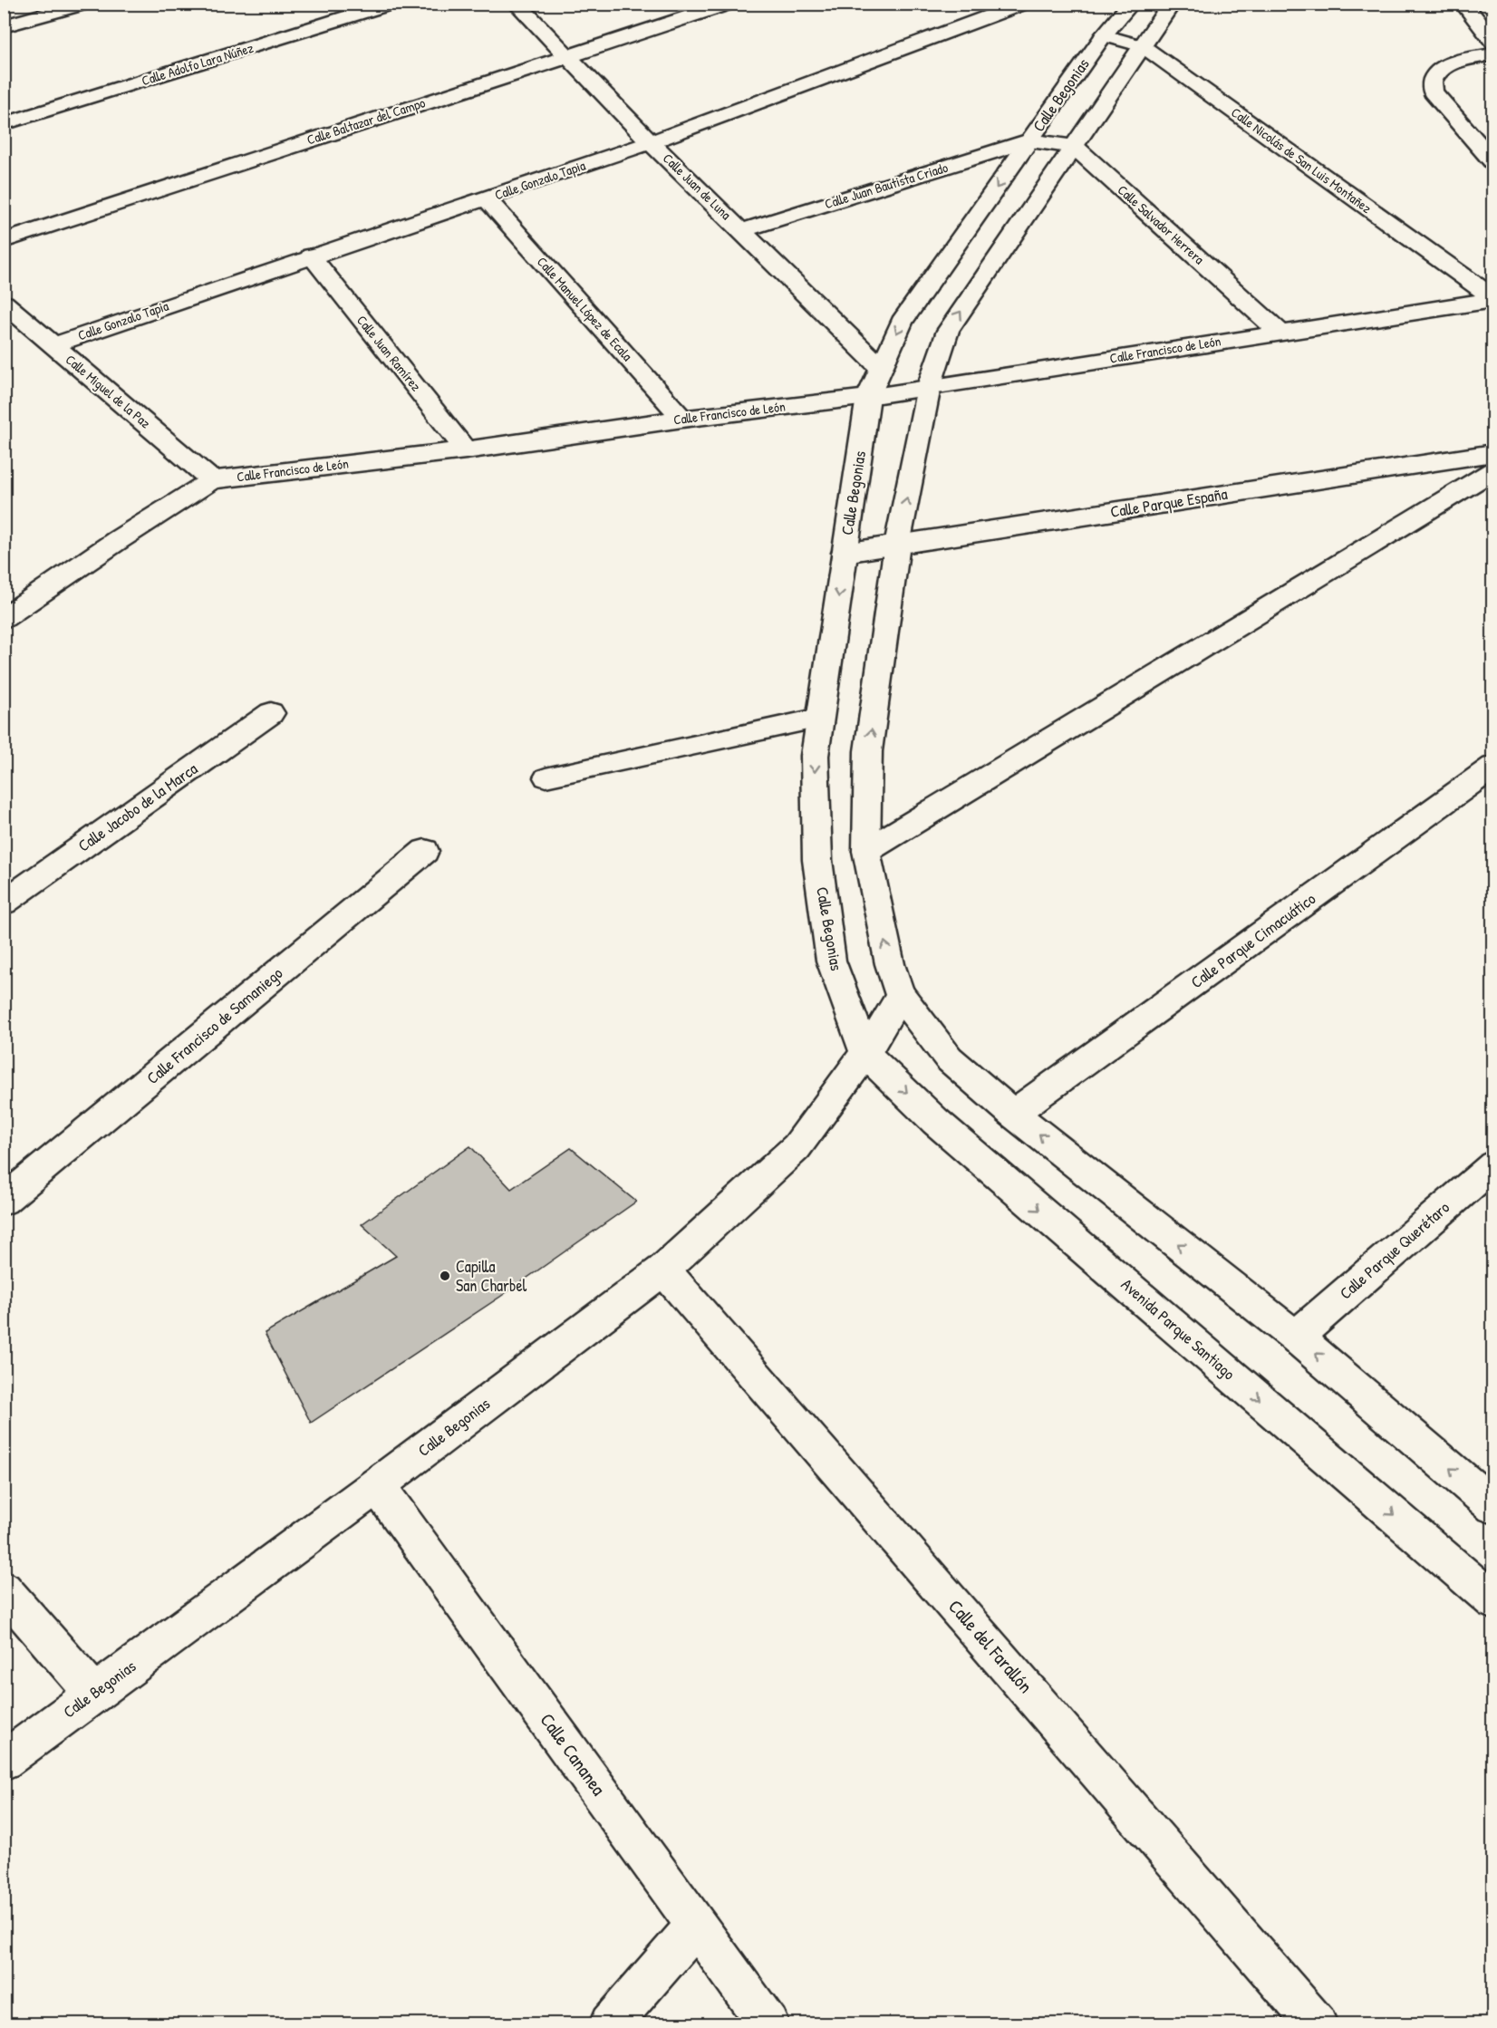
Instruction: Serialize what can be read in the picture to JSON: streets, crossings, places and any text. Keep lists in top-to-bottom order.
{
  "streets": {
    "street": [
      "Calle Adolfo Lara Núñez",
      "Calle Begonias",
      "Calle Baltazar del Campo",
      "Calle Nicolás de San Luis Montañez",
      "Calle Gonzalo Tapia",
      "Calle Juan Bautista Criado",
      "Calle Juan de Luna",
      "Calle Salvador Herrera",
      "Calle Manuel López de Ecala",
      "Calle Francisco de León",
      "Calle Juan Ramírez",
      "Calle Miguel de la Paz",
      "Calle Parque España",
      "Calle Jacobo de la Marca",
      "Calle Parque Cimacuático",
      "Calle Francisco de Samaniego",
      "Calle Parque Querétaro",
      "Avenida Parque Santiago",
      "Calle del Farallón",
      "Calle Cananea"
    ]
  },
  "crossings": [
    ["Calle Begonias", "Calle Nicolás de San Luis Montañez"],
    ["Calle Begonias", "Calle Juan Bautista Criado"],
    ["Calle Begonias", "Calle Juan de Luna"],
    ["Calle Begonias", "Calle Francisco de León"],
    ["Calle Begonias", "Calle Parque España"],
    ["Calle Begonias", "Avenida Parque Santiago"],
    ["Calle Begonias", "Calle del Farallón"],
    ["Calle Begonias", "Calle Cananea"],
    ["Calle Baltazar del Campo", "Calle Juan de Luna"],
    ["Calle Nicolás de San Luis Montañez", "Calle Francisco de León"],
    ["Calle Gonzalo Tapia", "Calle Juan de Luna"],
    ["Calle Gonzalo Tapia", "Calle Manuel López de Ecala"],
    ["Calle Gonzalo Tapia", "Calle Juan Ramírez"],
    ["Calle Gonzalo Tapia", "Calle Miguel de la Paz"],
    ["Calle Juan Bautista Criado", "Calle Juan de Luna"],
    ["Calle Salvador Herrera", "Calle Francisco de León"],
    ["Calle Manuel López de Ecala", "Calle Francisco de León"],
    ["Calle Francisco de León", "Calle Juan Ramírez"],
    ["Calle Francisco de León", "Calle Miguel de la Paz"]
  ],
  "places": ["Capilla San Charbel"]
}
